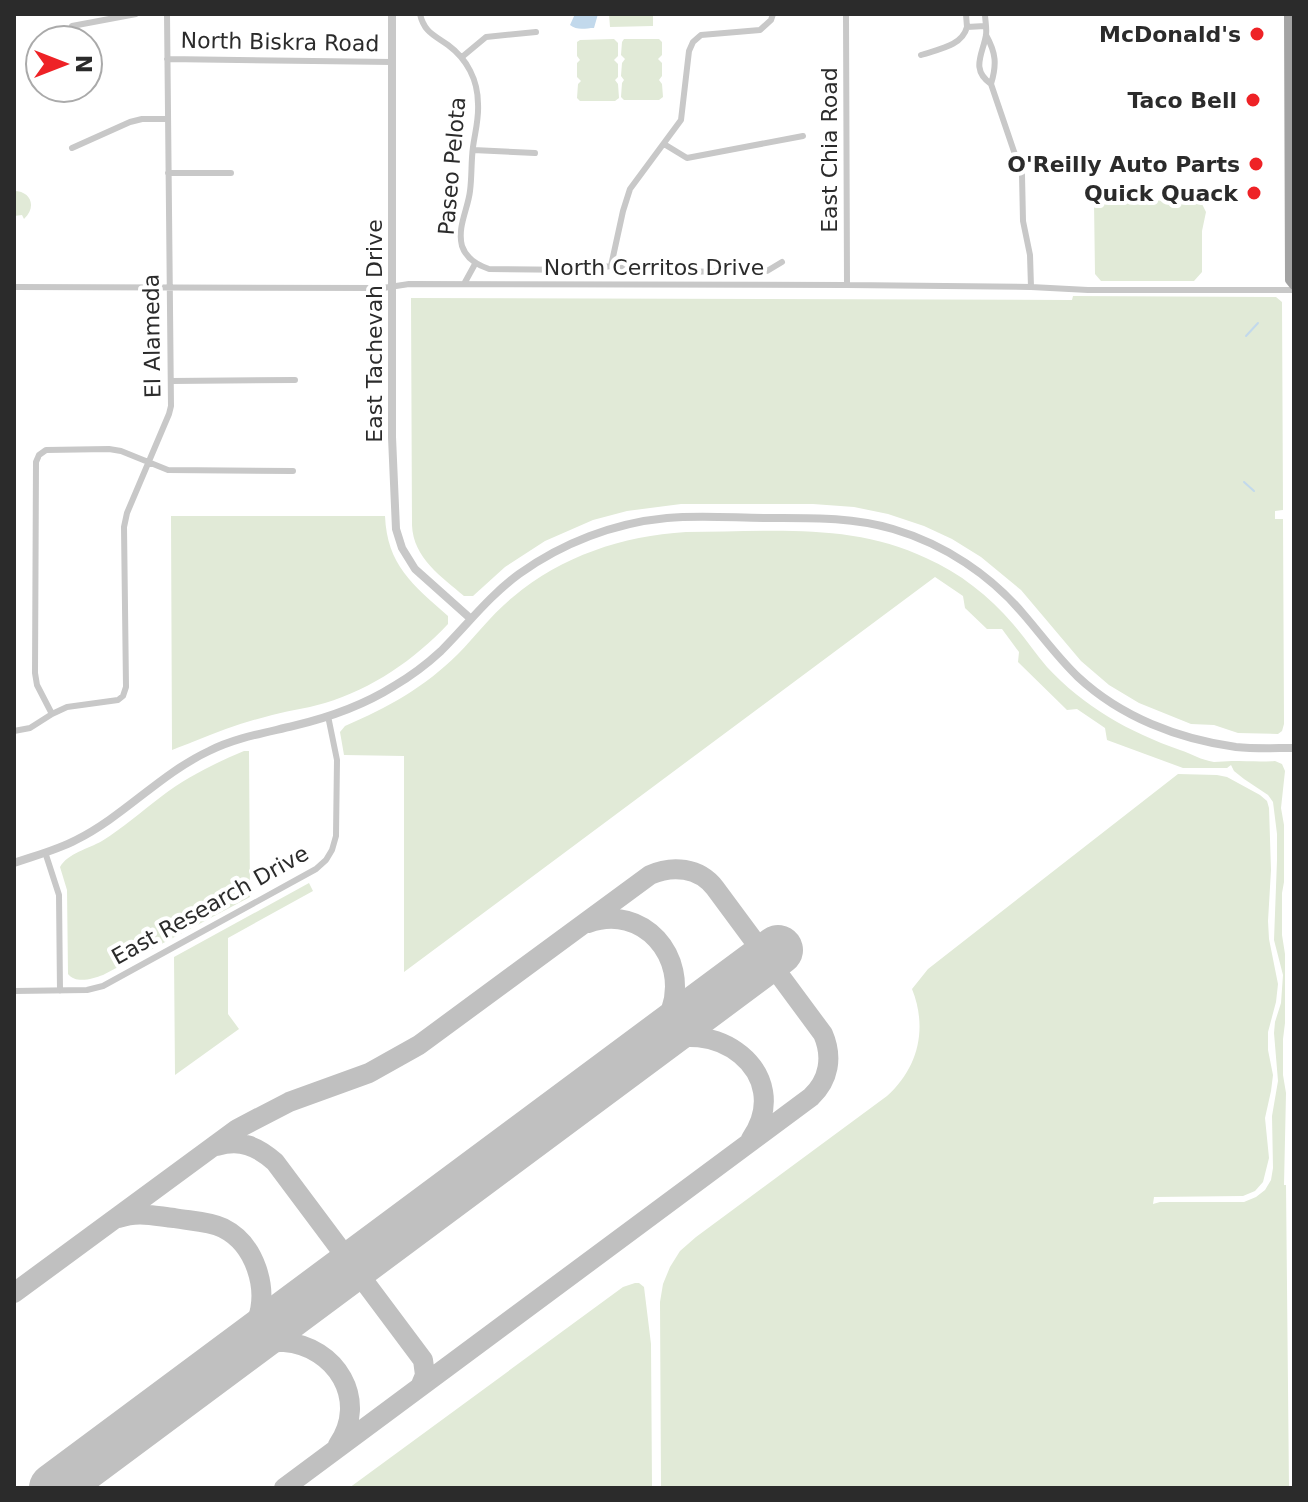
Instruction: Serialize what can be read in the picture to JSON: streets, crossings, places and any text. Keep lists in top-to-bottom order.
{
  "streets": {
    "street": [
      "North Biskra Road",
      "East Chia Road",
      "Paseo Pelota",
      "North Cerritos Drive",
      "East Tachevah Drive",
      "El Alameda",
      "East Research Drive"
    ]
  },
  "crossings": [
    ["North Biskra Road", "East Tachevah Drive"],
    ["North Biskra Road", "El Alameda"],
    ["East Chia Road", "North Cerritos Drive"],
    ["North Cerritos Drive", "East Tachevah Drive"],
    ["North Cerritos Drive", "El Alameda"]
  ],
  "places": [
    "McDonald's",
    "Taco Bell",
    "O'Reilly Auto Parts",
    "Quick Quack"
  ],
  "north": "right"
}
